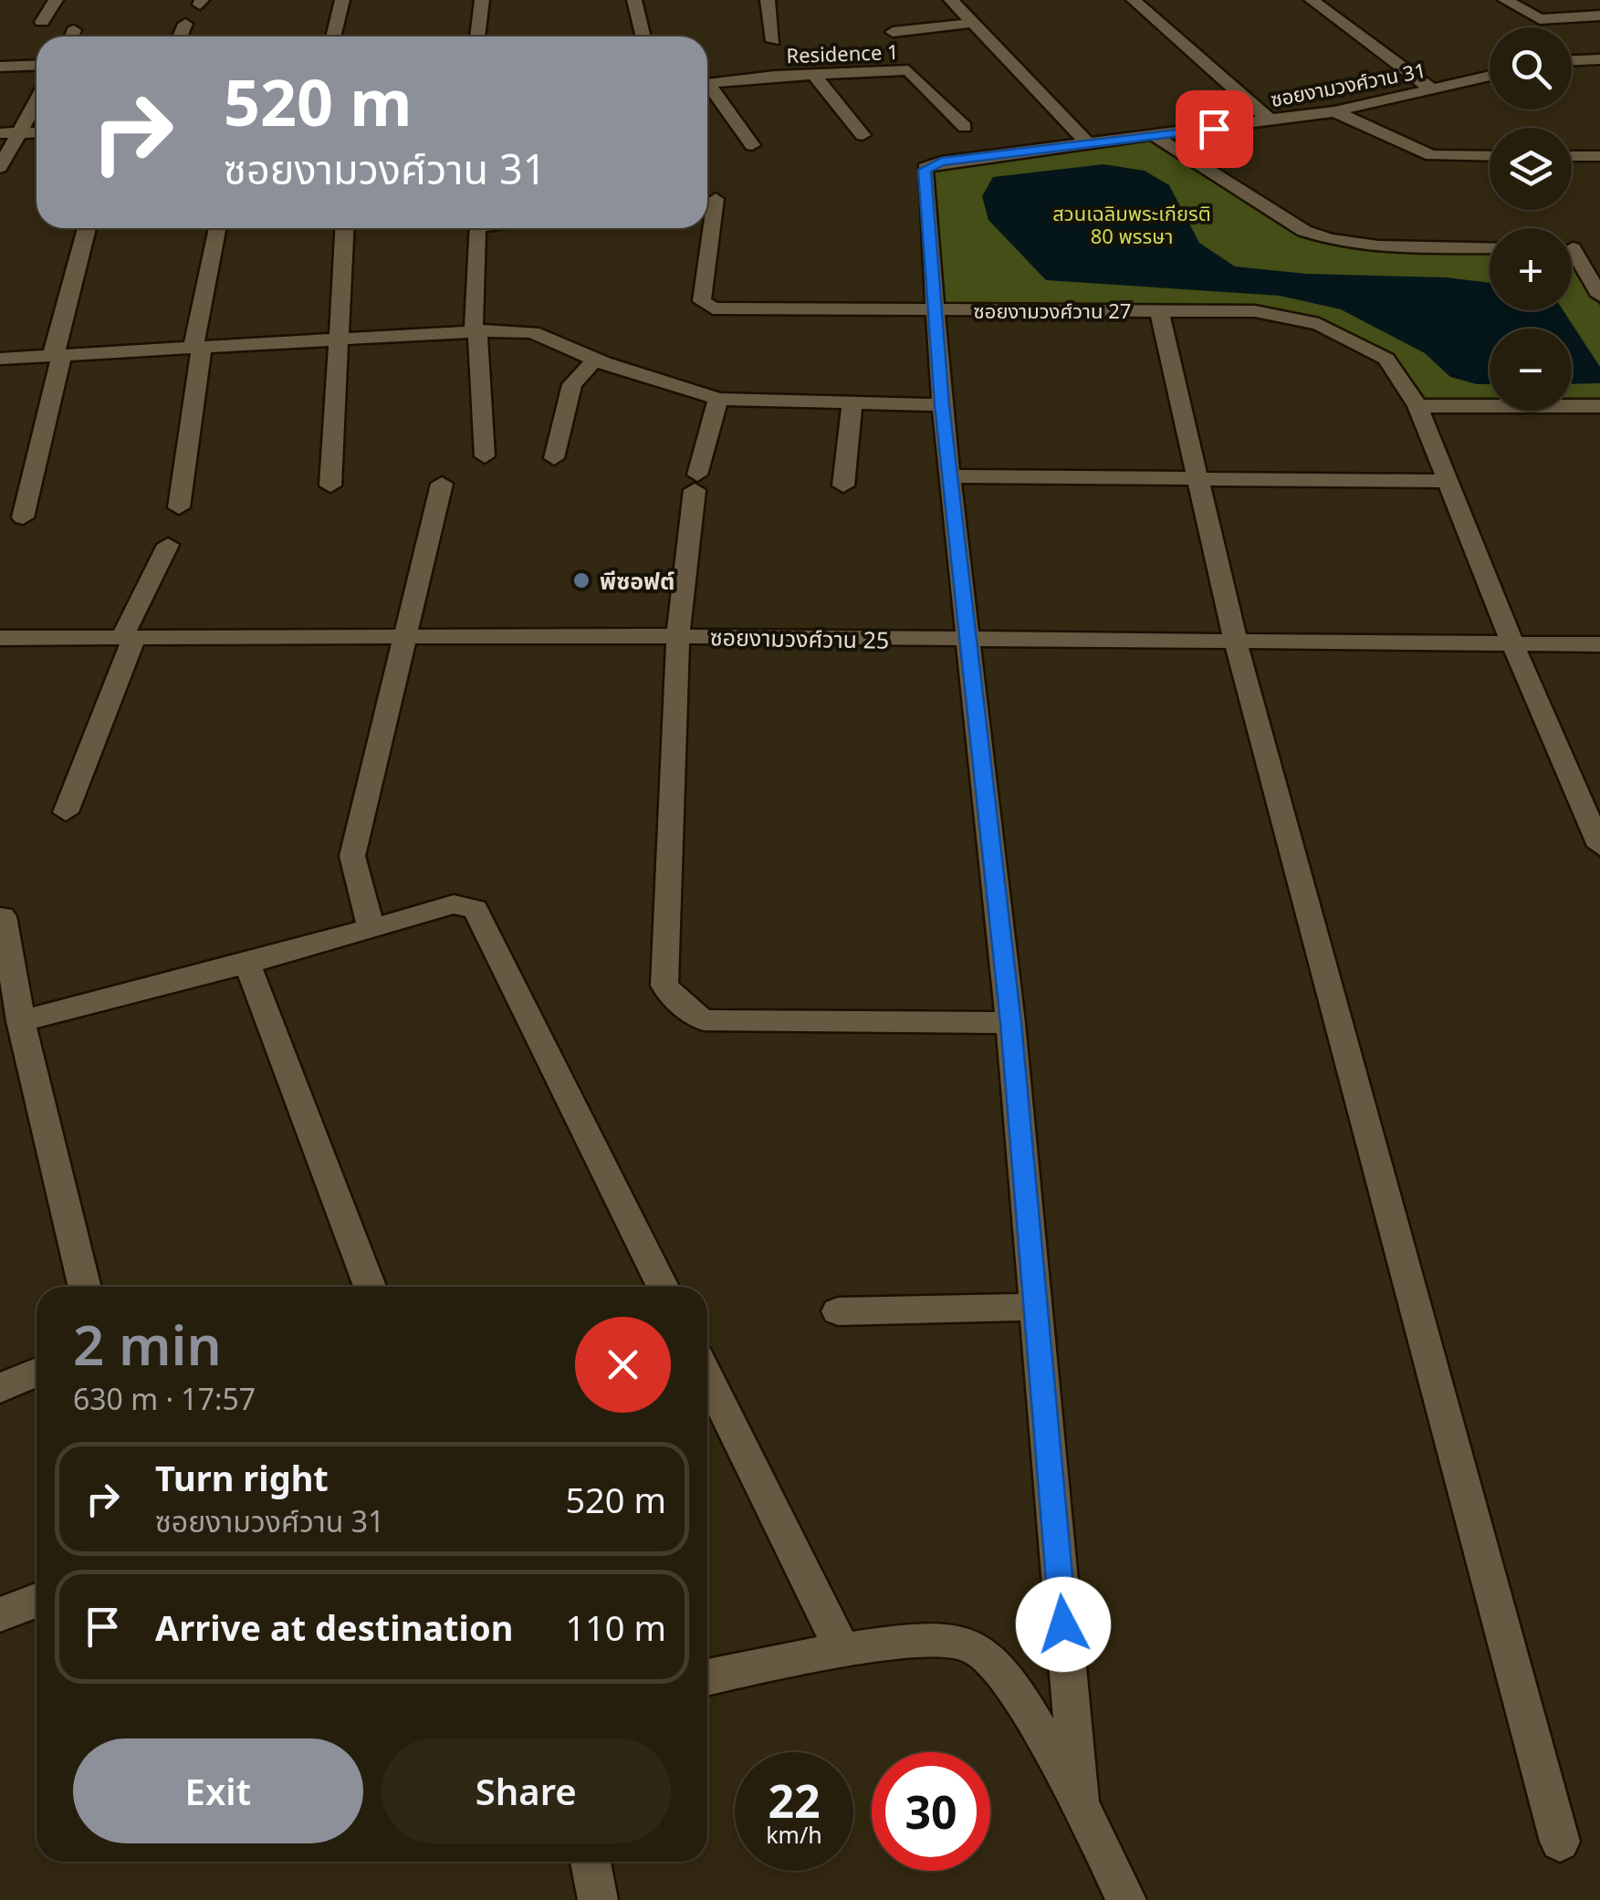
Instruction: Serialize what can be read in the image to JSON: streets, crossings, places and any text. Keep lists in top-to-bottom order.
{
  "streets": {
    "street": [
      "Residence 1",
      "ซอยงามวงศ์วาน 31",
      "ซอยงามวงศ์วาน 27",
      "ซอยงามวงศ์วาน 25"
    ]
  },
  "crossings": [
    ["ซอยงามวงศ์วาน 31", "ซอยงามวงศ์วาน 27"],
    ["ซอยงามวงศ์วาน 27", "ซอยงามวงศ์วาน 25"]
  ],
  "parks": ["สวนเฉลิมพระเกียรติ 80 พรรษา"],
  "places": ["พีซอฟต์"],
  "page": {
    "map_buttons": ["+", "−"],
    "turn": ["520 m", "ซอยงามวงศ์วาน 31"],
    "heading": ["2 min", "630 m · 17:57"],
    "list": [
      {
        "name": "Turn right",
        "note": "ซอยงามวงศ์วาน 31",
        "value": "520 m"
      },
      {
        "name": "Arrive at destination",
        "value": "110 m"
      }
    ],
    "buttons": ["Exit", "Share"],
    "speed": "22 km/h",
    "limit": "30"
  }
}
